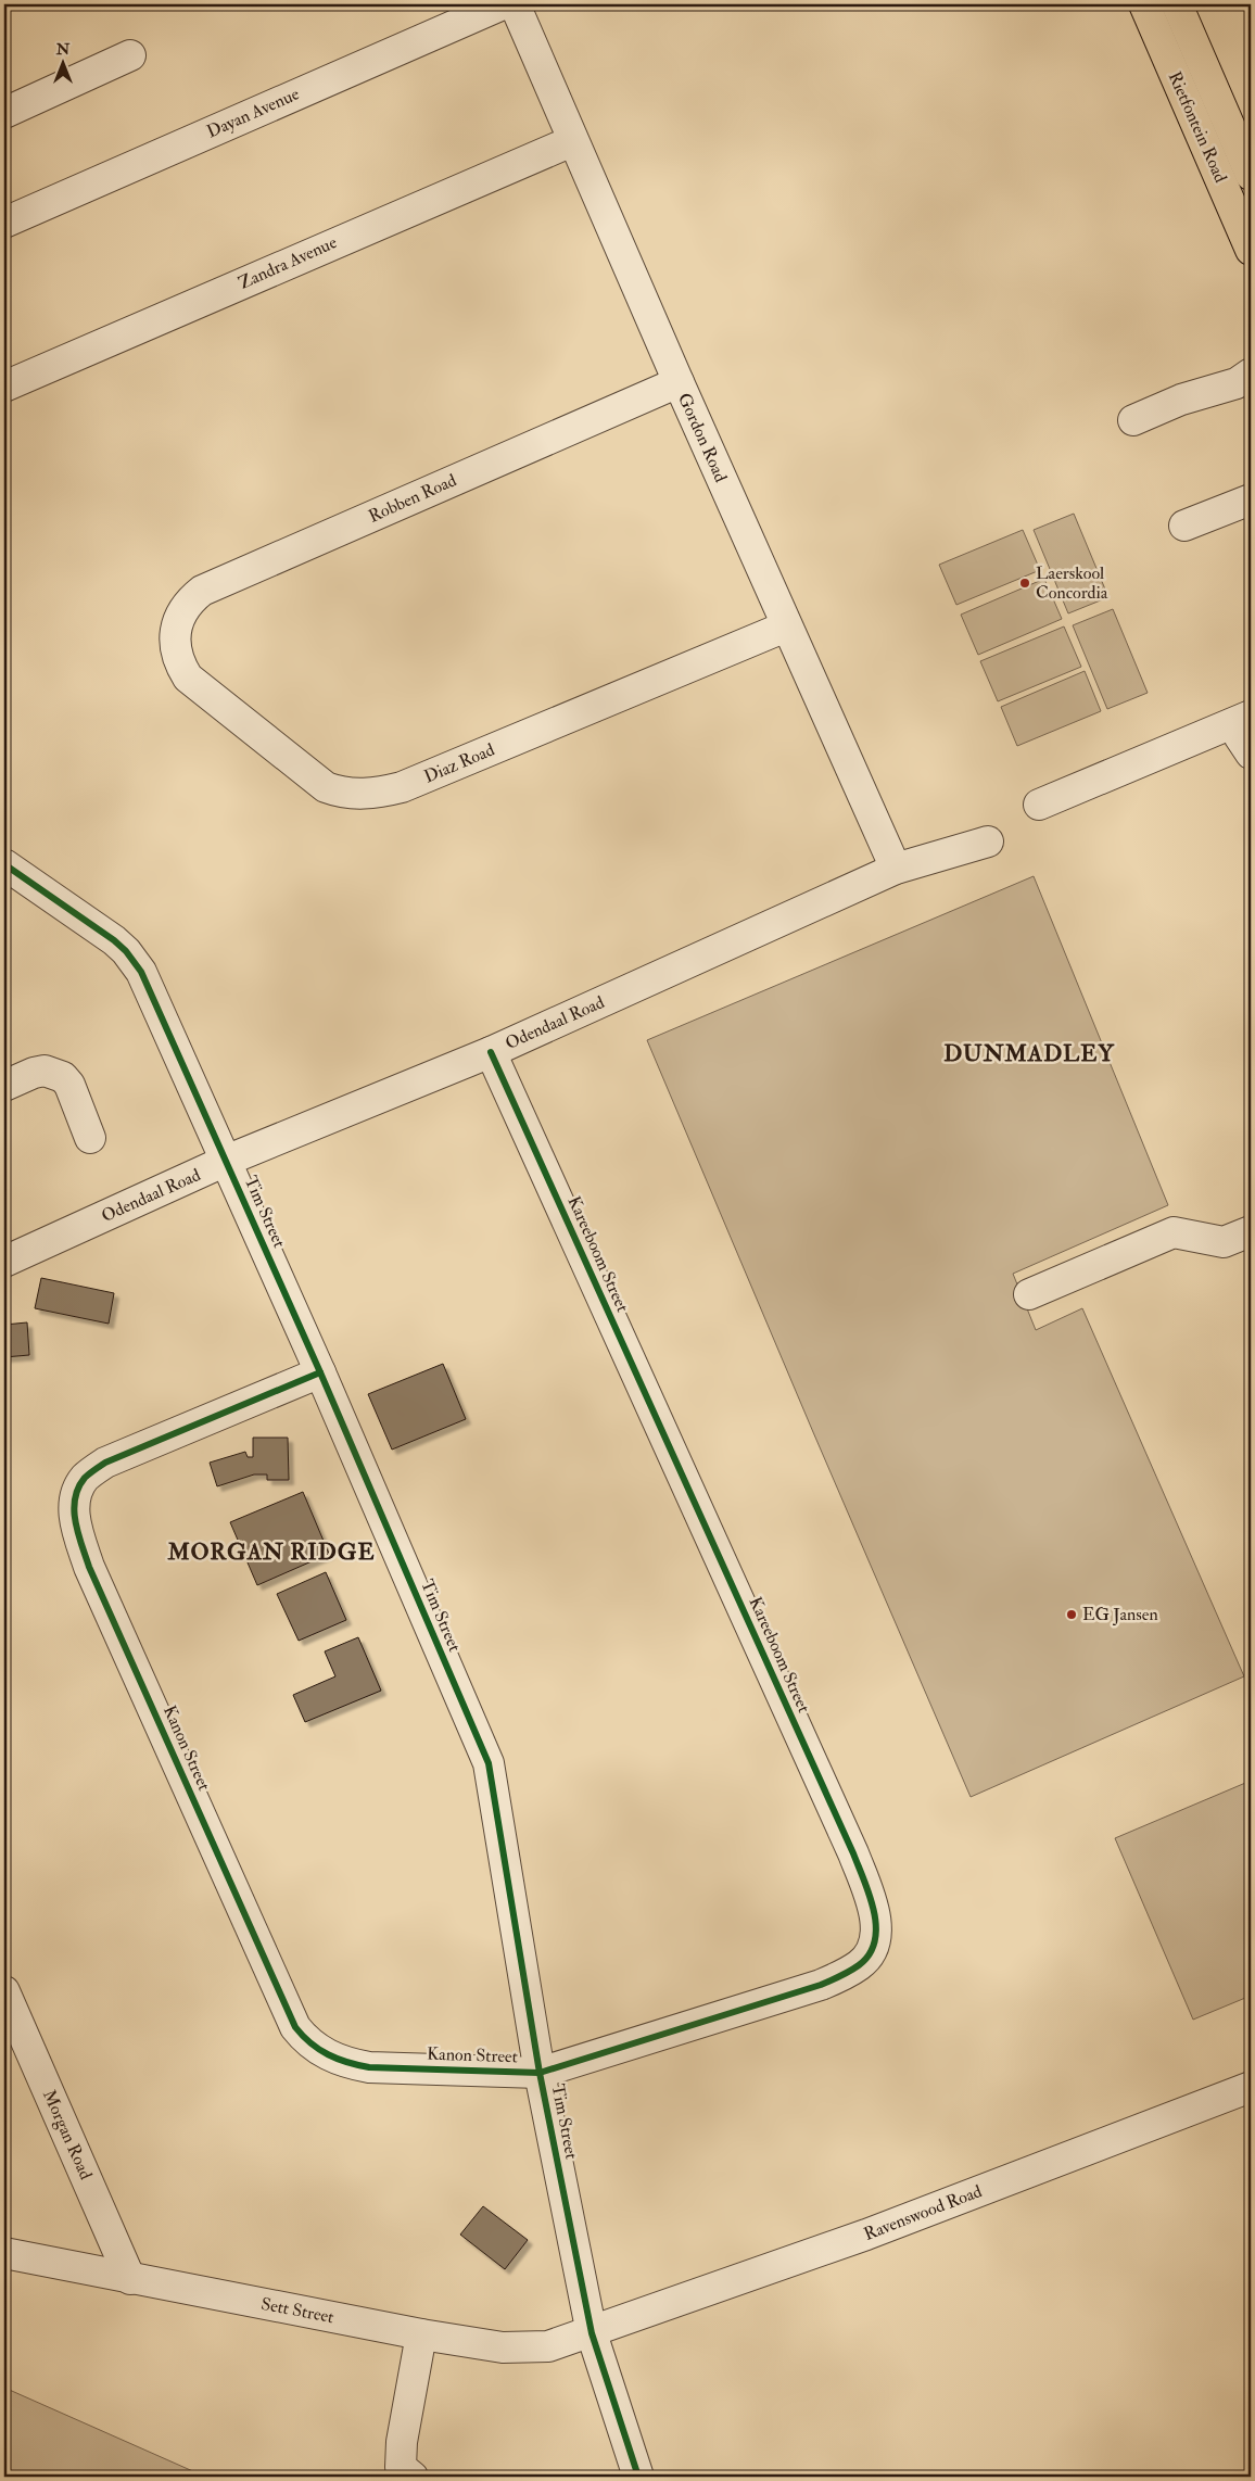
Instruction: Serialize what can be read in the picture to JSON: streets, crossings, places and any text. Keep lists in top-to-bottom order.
{
  "streets": {
    "main road": ["Rietfontein Road"],
    "street": [
      "Dayan Avenue",
      "Zandra Avenue",
      "Gordon Road",
      "Robben Road",
      "Diaz Road",
      "Odendaal Road",
      "Tim Street",
      "Kareeboom Street",
      "Kanon Street",
      "Morgan Road",
      "Ravenswood Road",
      "Sett Street"
    ]
  },
  "crossings": [
    ["Zandra Avenue", "Gordon Road"],
    ["Gordon Road", "Robben Road"],
    ["Gordon Road", "Diaz Road"],
    ["Gordon Road", "Odendaal Road"],
    ["Robben Road", "Diaz Road"],
    ["Odendaal Road", "Tim Street"],
    ["Odendaal Road", "Kareeboom Street"],
    ["Tim Street", "Kareeboom Street"],
    ["Tim Street", "Kanon Street"],
    ["Tim Street", "Ravenswood Road"],
    ["Tim Street", "Sett Street"],
    ["Kareeboom Street", "Kanon Street"],
    ["Morgan Road", "Sett Street"],
    ["Ravenswood Road", "Sett Street"]
  ],
  "districts": ["DUNMADLEY", "MORGAN RIDGE"],
  "places": ["Laerskool Concordia", "EG Jansen"],
  "north": "top"
}
